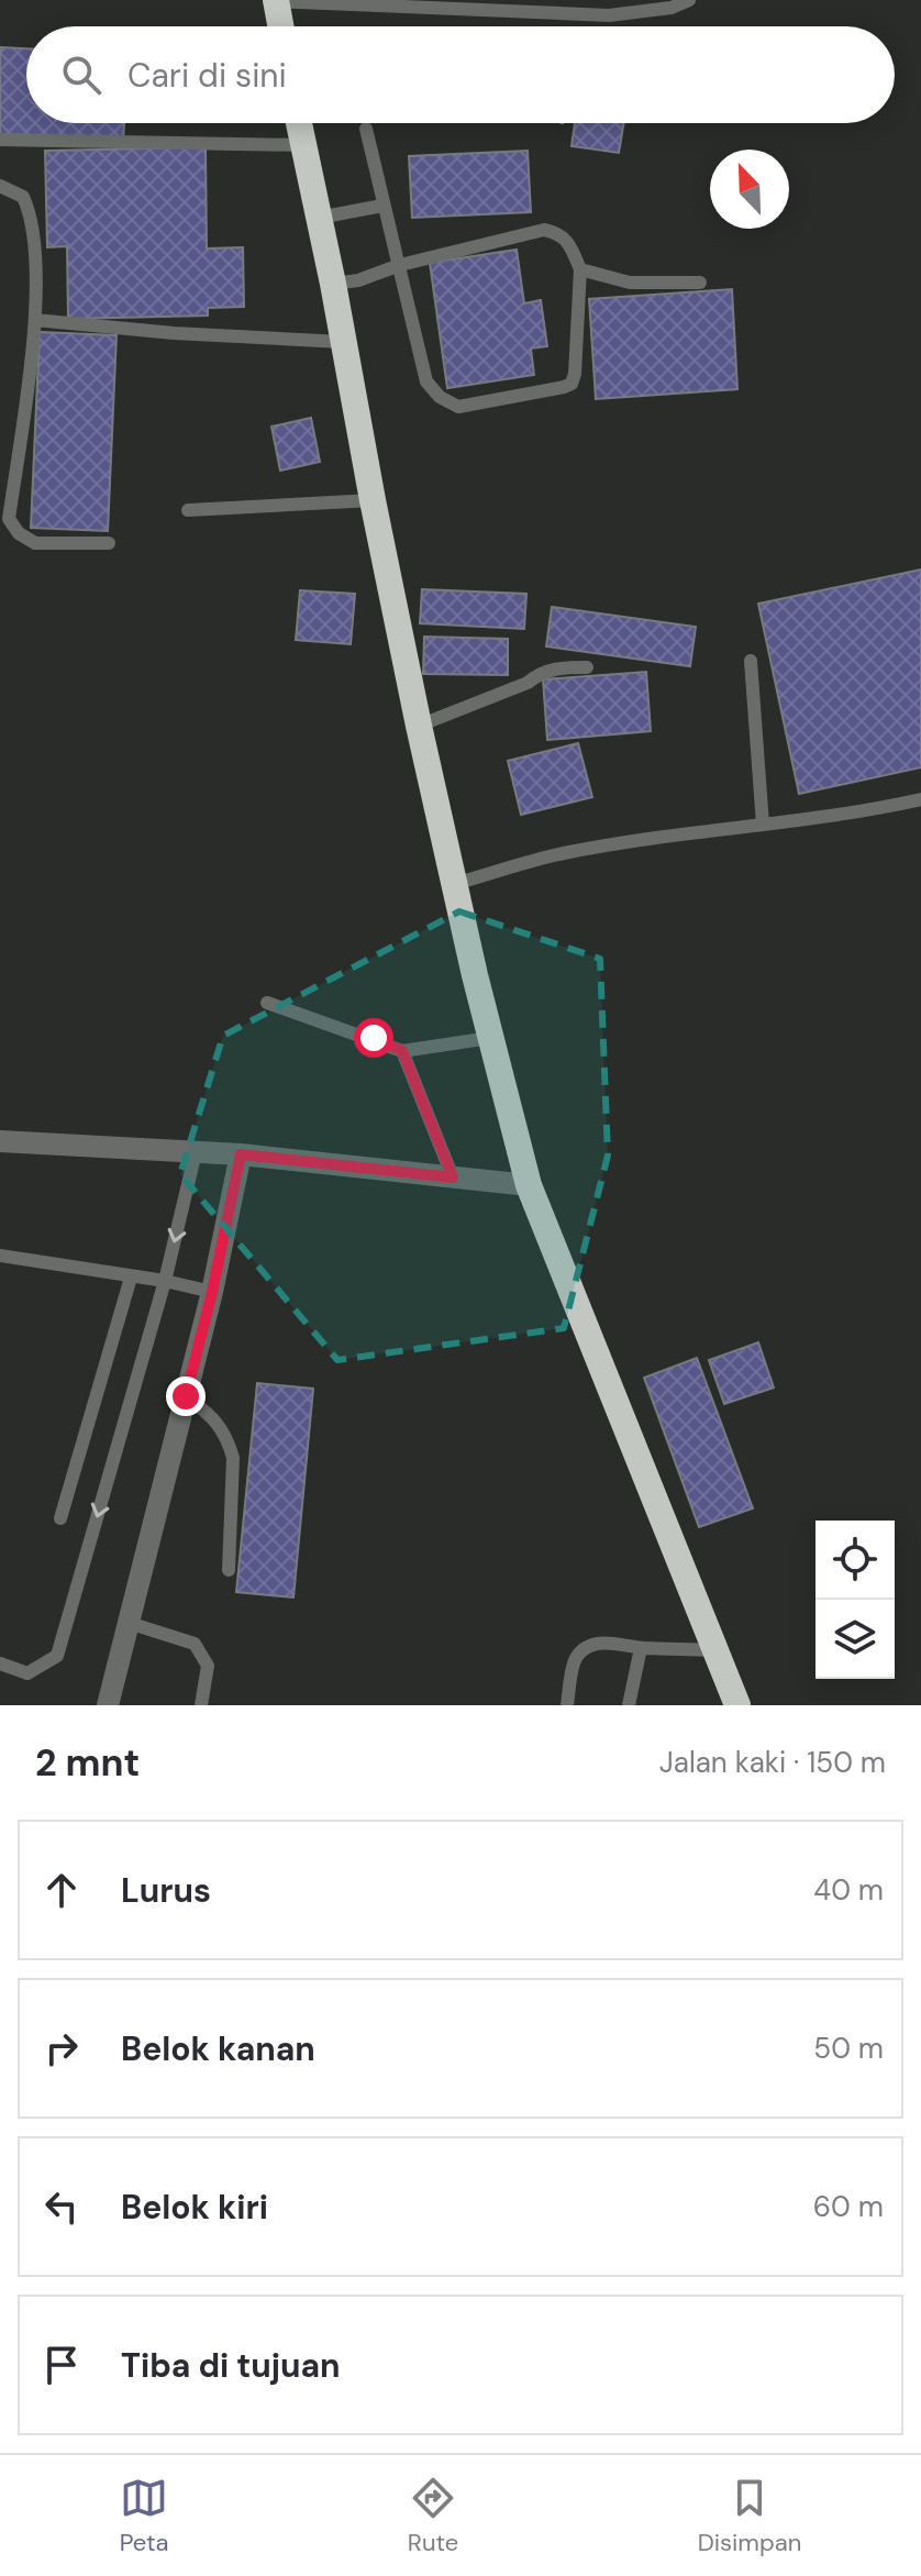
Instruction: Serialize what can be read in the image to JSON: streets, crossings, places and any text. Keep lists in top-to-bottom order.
{
  "north": "top left",
  "page": {
    "search": "Cari di sini",
    "heading": ["2 mnt", "Jalan kaki · 150 m"],
    "list": [
      ["Lurus", "40 m"],
      ["Belok kanan", "50 m"],
      ["Belok kiri", "60 m"],
      "Tiba di tujuan"
    ],
    "nav": ["Peta", "Rute", "Disimpan"]
  }
}
